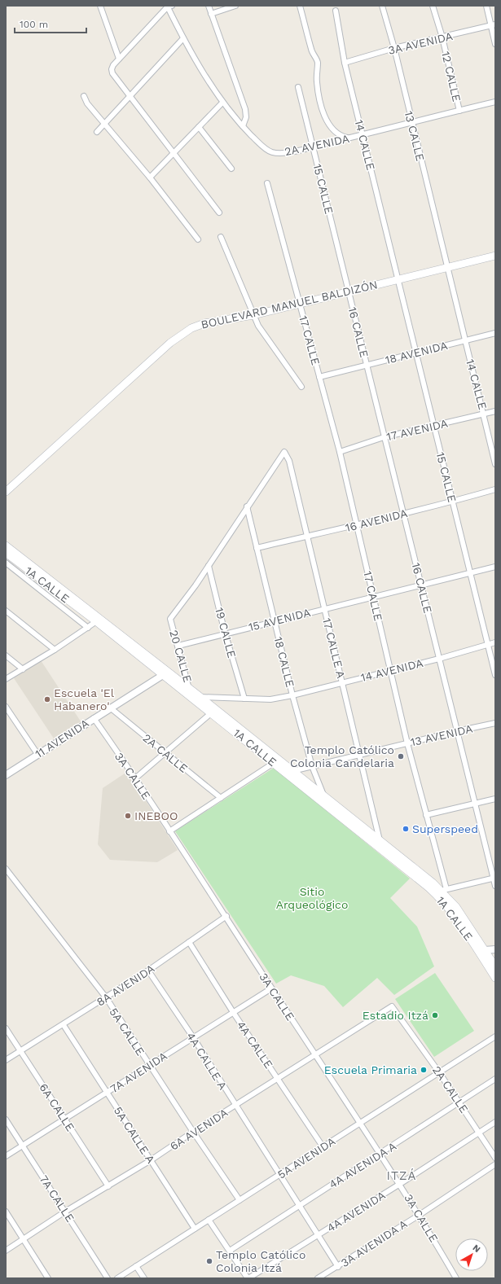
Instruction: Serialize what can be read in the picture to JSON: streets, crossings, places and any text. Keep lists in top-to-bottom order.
{
  "streets": {
    "main road": ["BOULEVARD MANUEL BALDIZÓN", "1A CALLE"],
    "street": [
      "3A AVENIDA",
      "12 CALLE",
      "13 CALLE",
      "2A AVENIDA",
      "14 CALLE",
      "15 CALLE",
      "16 CALLE",
      "17 CALLE",
      "18 AVENIDA",
      "17 AVENIDA",
      "16 AVENIDA",
      "15 AVENIDA",
      "19 CALLE",
      "17 CALLE A",
      "20 CALLE",
      "18 CALLE",
      "14 AVENIDA",
      "13 AVENIDA",
      "11 AVENIDA",
      "2A CALLE",
      "3A CALLE",
      "8A AVENIDA",
      "5A CALLE",
      "4A CALLE",
      "4A CALLE A",
      "7A AVENIDA",
      "6A CALLE",
      "6A AVENIDA",
      "5A CALLE A",
      "5A AVENIDA",
      "4A AVENIDA A",
      "7A CALLE",
      "4A AVENIDA",
      "3A AVENIDA A"
    ]
  },
  "crossings": [
    ["3A AVENIDA", "12 CALLE"],
    ["3A AVENIDA", "13 CALLE"],
    ["3A AVENIDA", "14 CALLE"],
    ["12 CALLE", "2A AVENIDA"],
    ["13 CALLE", "2A AVENIDA"],
    ["13 CALLE", "14 CALLE"],
    ["13 CALLE", "BOULEVARD MANUEL BALDIZÓN"],
    ["2A AVENIDA", "14 CALLE"],
    ["2A AVENIDA", "15 CALLE"],
    ["14 CALLE", "15 CALLE"],
    ["14 CALLE", "BOULEVARD MANUEL BALDIZÓN"],
    ["14 CALLE", "18 AVENIDA"],
    ["14 CALLE", "17 AVENIDA"],
    ["15 CALLE", "BOULEVARD MANUEL BALDIZÓN"],
    ["15 CALLE", "16 CALLE"],
    ["15 CALLE", "18 AVENIDA"],
    ["15 CALLE", "17 AVENIDA"],
    ["15 CALLE", "16 AVENIDA"],
    ["15 CALLE", "15 AVENIDA"],
    ["15 CALLE", "14 AVENIDA"],
    ["BOULEVARD MANUEL BALDIZÓN", "16 CALLE"],
    ["BOULEVARD MANUEL BALDIZÓN", "17 CALLE"],
    ["16 CALLE", "18 AVENIDA"],
    ["16 CALLE", "17 AVENIDA"],
    ["16 CALLE", "16 AVENIDA"],
    ["16 CALLE", "15 AVENIDA"],
    ["16 CALLE", "14 AVENIDA"],
    ["16 CALLE", "13 AVENIDA"],
    ["17 CALLE", "18 AVENIDA"],
    ["17 CALLE", "17 AVENIDA"],
    ["17 CALLE", "16 AVENIDA"],
    ["17 CALLE", "1A CALLE"],
    ["17 CALLE", "15 AVENIDA"],
    ["17 CALLE", "14 AVENIDA"],
    ["17 CALLE", "13 AVENIDA"],
    ["16 AVENIDA", "17 CALLE A"],
    ["16 AVENIDA", "18 CALLE"],
    ["1A CALLE", "17 CALLE A"],
    ["1A CALLE", "20 CALLE"],
    ["1A CALLE", "18 CALLE"],
    ["1A CALLE", "14 AVENIDA"],
    ["1A CALLE", "13 AVENIDA"],
    ["1A CALLE", "11 AVENIDA"],
    ["15 AVENIDA", "19 CALLE"],
    ["15 AVENIDA", "17 CALLE A"],
    ["15 AVENIDA", "20 CALLE"],
    ["15 AVENIDA", "18 CALLE"],
    ["19 CALLE", "20 CALLE"],
    ["19 CALLE", "14 AVENIDA"],
    ["17 CALLE A", "18 CALLE"],
    ["17 CALLE A", "14 AVENIDA"],
    ["17 CALLE A", "13 AVENIDA"],
    ["18 CALLE", "14 AVENIDA"],
    ["18 CALLE", "13 AVENIDA"],
    ["11 AVENIDA", "2A CALLE"],
    ["11 AVENIDA", "3A CALLE"],
    ["2A CALLE", "6A AVENIDA"],
    ["2A CALLE", "5A AVENIDA"],
    ["2A CALLE", "4A AVENIDA A"],
    ["2A CALLE", "4A AVENIDA"],
    ["3A CALLE", "8A AVENIDA"],
    ["3A CALLE", "7A AVENIDA"],
    ["3A CALLE", "6A AVENIDA"],
    ["3A CALLE", "5A AVENIDA"],
    ["3A CALLE", "4A AVENIDA A"],
    ["3A CALLE", "4A AVENIDA"],
    ["3A CALLE", "3A AVENIDA A"],
    ["8A AVENIDA", "5A CALLE"],
    ["8A AVENIDA", "4A CALLE"],
    ["8A AVENIDA", "4A CALLE A"],
    ["8A AVENIDA", "6A CALLE"],
    ["8A AVENIDA", "5A CALLE A"],
    ["5A CALLE", "7A AVENIDA"],
    ["5A CALLE", "6A AVENIDA"],
    ["5A CALLE", "5A AVENIDA"],
    ["4A CALLE", "7A AVENIDA"],
    ["4A CALLE", "6A AVENIDA"],
    ["4A CALLE", "5A AVENIDA"],
    ["4A CALLE A", "7A AVENIDA"],
    ["4A CALLE A", "6A AVENIDA"],
    ["4A CALLE A", "5A AVENIDA"],
    ["4A CALLE A", "4A AVENIDA A"],
    ["4A CALLE A", "4A AVENIDA"],
    ["4A CALLE A", "3A AVENIDA A"],
    ["7A AVENIDA", "6A CALLE"],
    ["7A AVENIDA", "5A CALLE A"],
    ["7A AVENIDA", "7A CALLE"],
    ["6A CALLE", "6A AVENIDA"],
    ["6A AVENIDA", "5A CALLE A"],
    ["6A AVENIDA", "7A CALLE"],
    ["5A CALLE A", "5A AVENIDA"]
  ],
  "districts": ["ITZÁ"],
  "parks": ["Sitio Arqueológico"],
  "places": [
    "Escuela 'El Habanero'",
    "Templo Católico Colonia Candelaria",
    "INEBOO",
    "Superspeed",
    "Estadio Itzá",
    "Escuela Primaria",
    "Templo Católico Colonia Itzá"
  ],
  "scale_bar": "100 m",
  "north": "top right"
}
